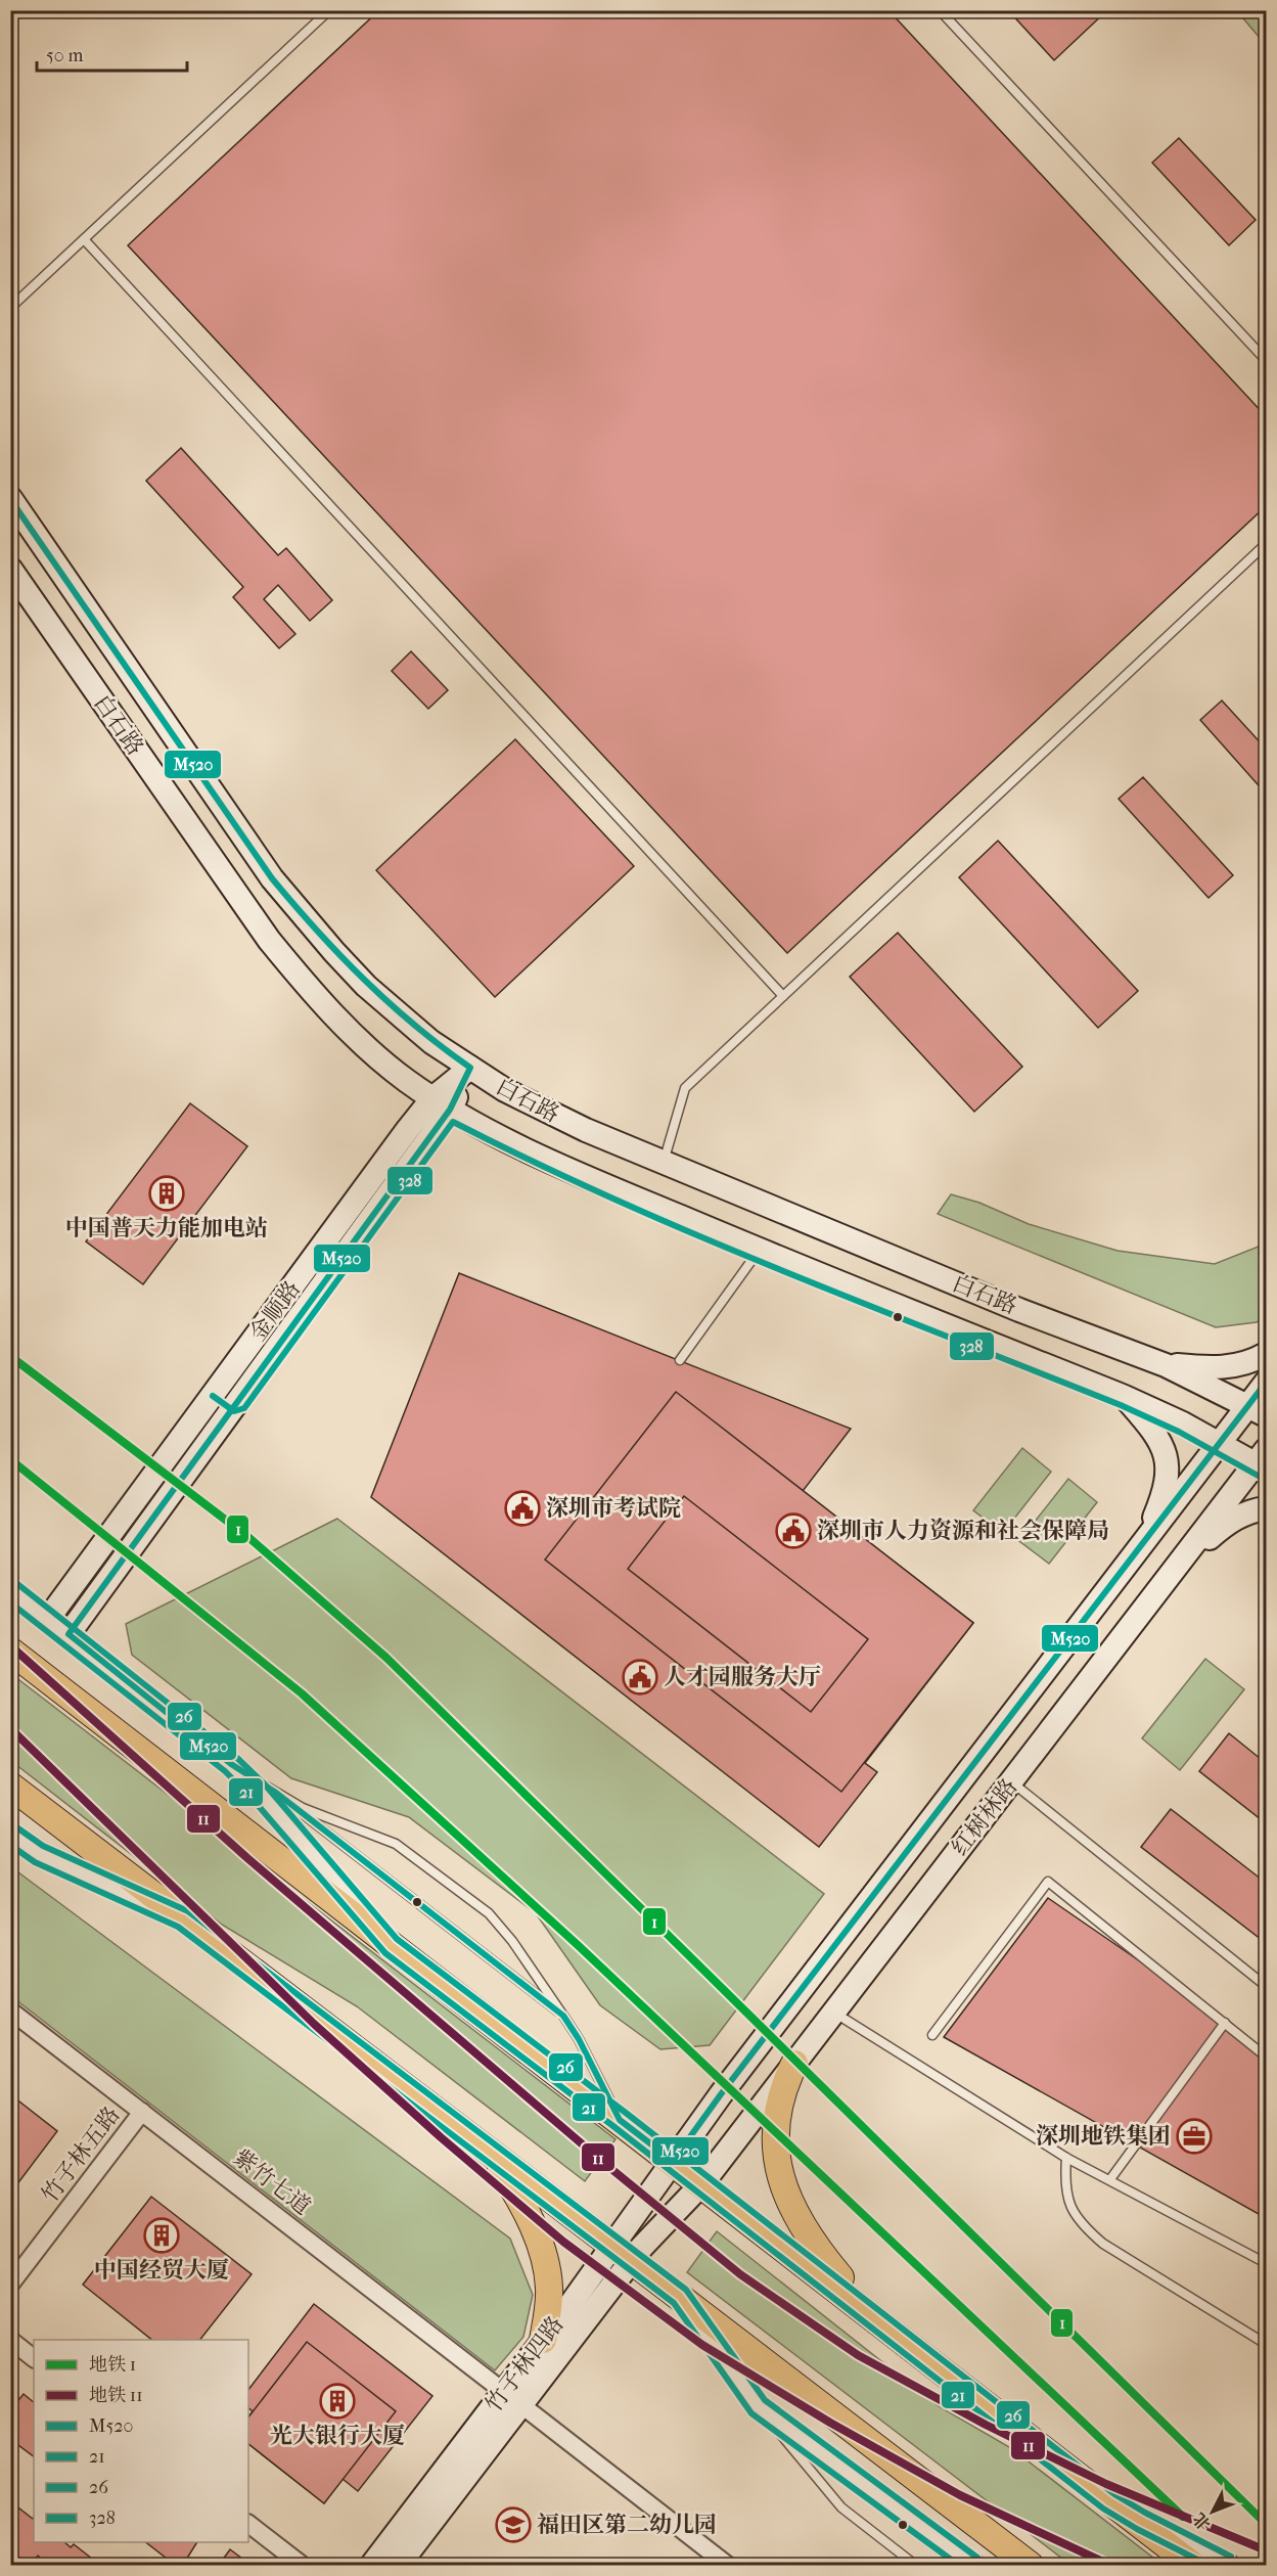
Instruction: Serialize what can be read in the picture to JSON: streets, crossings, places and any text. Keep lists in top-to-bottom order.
{
  "streets": {
    "main road": [
      "白石路",
      "金顺路",
      "红树林路",
      "竹子林四路"
    ],
    "street": ["竹子林五路", "紫竹七道"]
  },
  "crossings": [
    ["白石路", "金顺路"],
    ["白石路", "红树林路"],
    ["红树林路", "竹子林四路"],
    ["竹子林五路", "紫竹七道"],
    ["紫竹七道", "竹子林四路"]
  ],
  "places": {
    "building": ["中国普天力能加电站", "中国经贸大厦", "光大银行大厦"],
    "public building": ["深圳市考试院", "深圳市人力资源和社会保障局", "人才园服务大厅"],
    "office": ["深圳地铁集团"],
    "school or university": ["福田区第二幼儿园"]
  },
  "lines": [
    "transit line M520",
    "transit line 328",
    "metro line 1",
    "transit line 26",
    "transit line 21",
    "metro line 11"
  ],
  "legend": [
    "地铁 1",
    "地铁 11",
    "M520",
    "21",
    "26",
    "328"
  ],
  "scale_bar": "50 m",
  "north": "bottom left"
}
